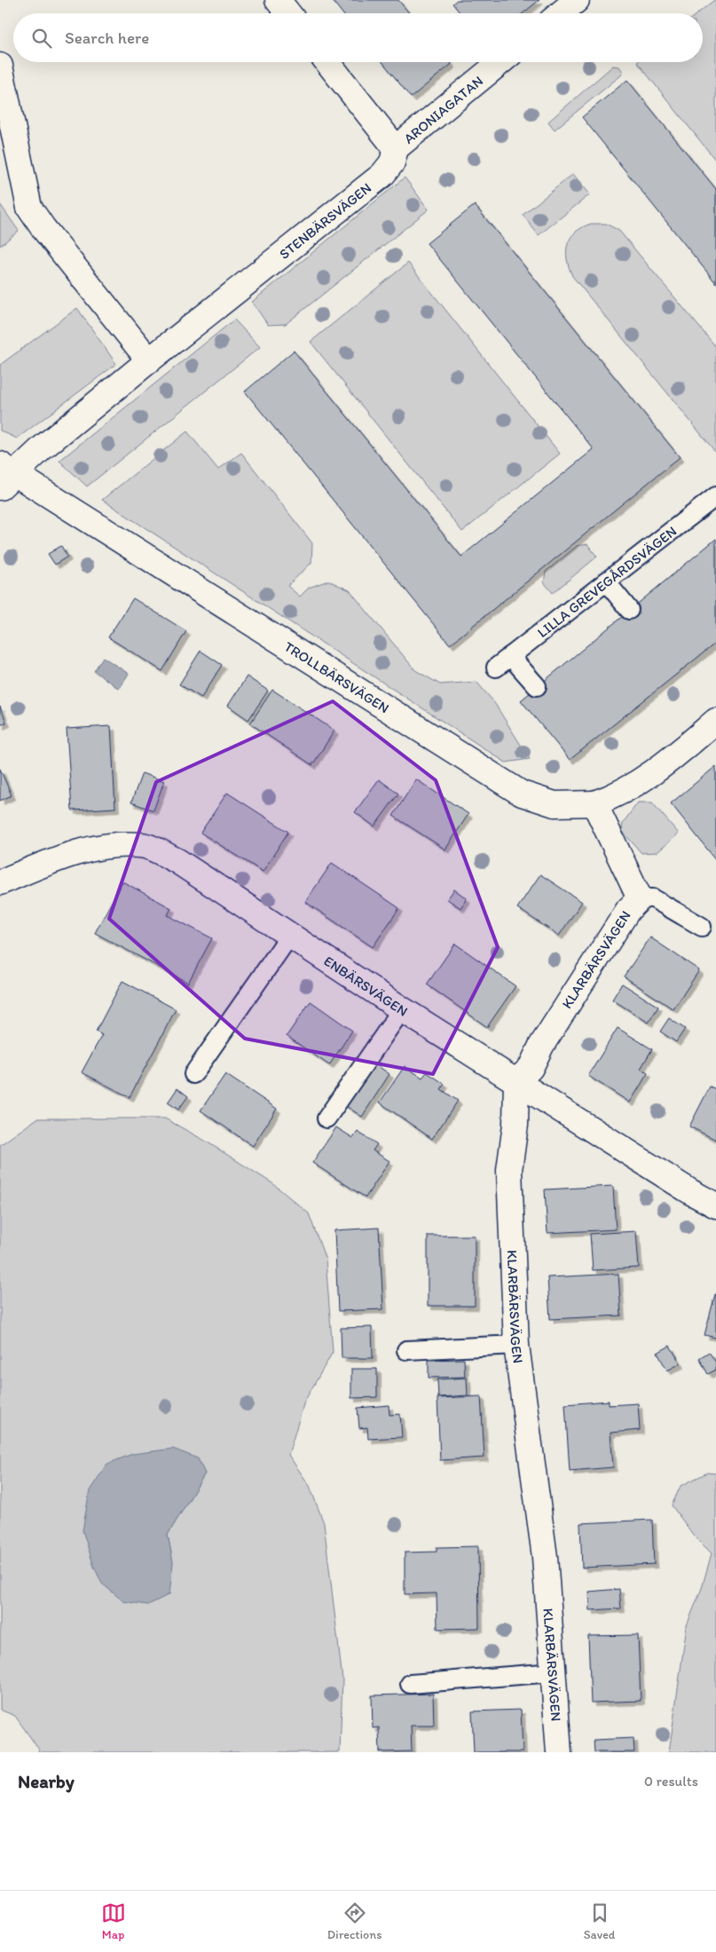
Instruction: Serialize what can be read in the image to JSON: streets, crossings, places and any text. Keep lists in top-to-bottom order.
{
  "streets": {
    "street": [
      "ARONIAGATAN",
      "STENBÄRSVÄGEN",
      "TROLLBÄRSVÄGEN",
      "KLARBÄRSVÄGEN",
      "ENBÄRSVÄGEN"
    ],
    "lane": ["LILLA GREVEGÅRDSVÄGEN"]
  },
  "crossings": [
    ["ARONIAGATAN", "STENBÄRSVÄGEN"],
    ["STENBÄRSVÄGEN", "TROLLBÄRSVÄGEN"],
    ["KLARBÄRSVÄGEN", "ENBÄRSVÄGEN"]
  ],
  "page": {
    "search": "Search here",
    "heading": ["Nearby", "0 results"],
    "nav": ["Map", "Directions", "Saved"]
  }
}
